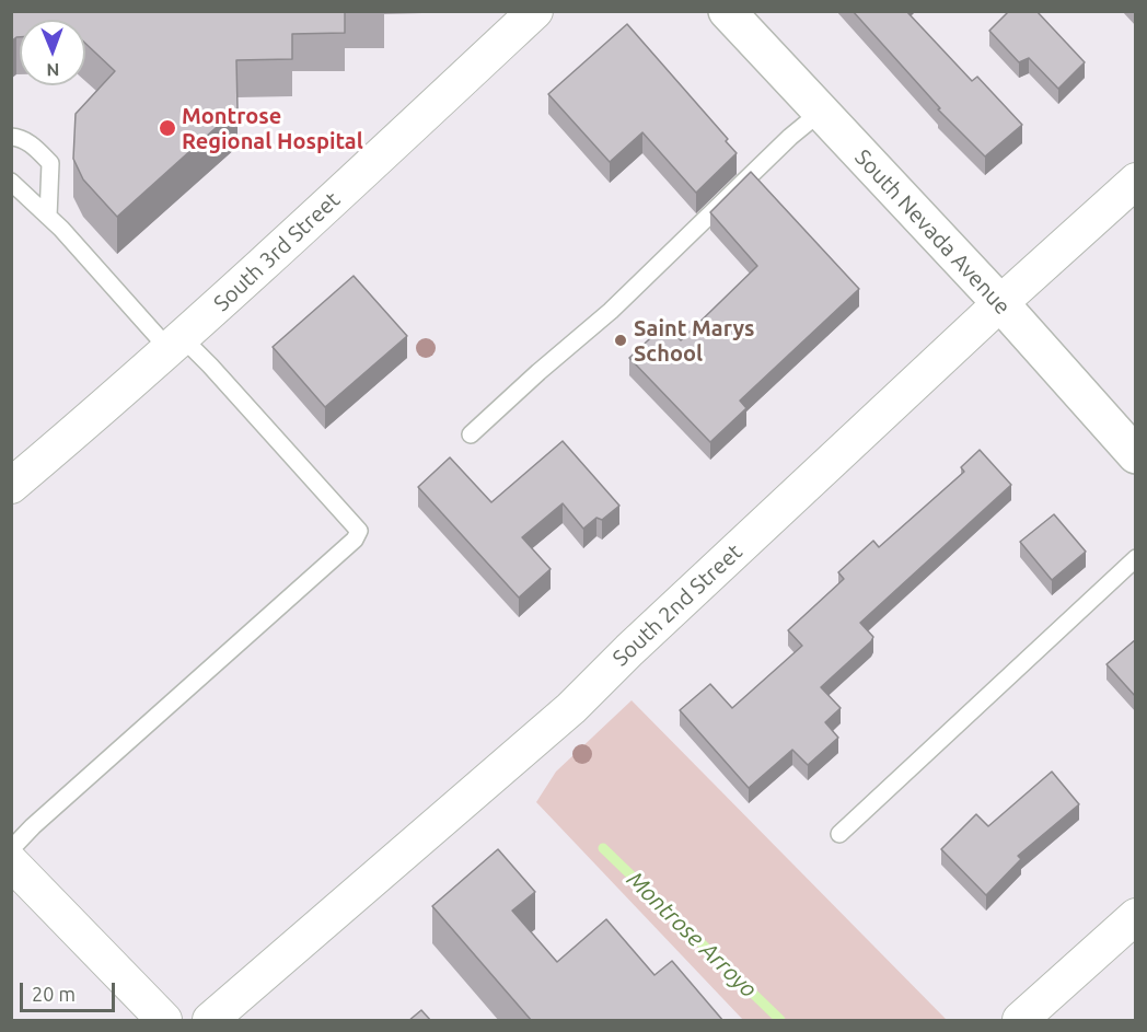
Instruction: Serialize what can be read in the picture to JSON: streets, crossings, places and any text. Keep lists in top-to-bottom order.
{
  "streets": {
    "street": ["South Nevada Avenue", "South 3rd Street", "South 2nd Street"]
  },
  "crossings": [
    ["South Nevada Avenue", "South 2nd Street"]
  ],
  "water": ["Montrose Arroyo"],
  "places": ["Montrose Regional Hospital", "Saint Marys School"],
  "scale_bar": "20 m",
  "north": "bottom"
}
